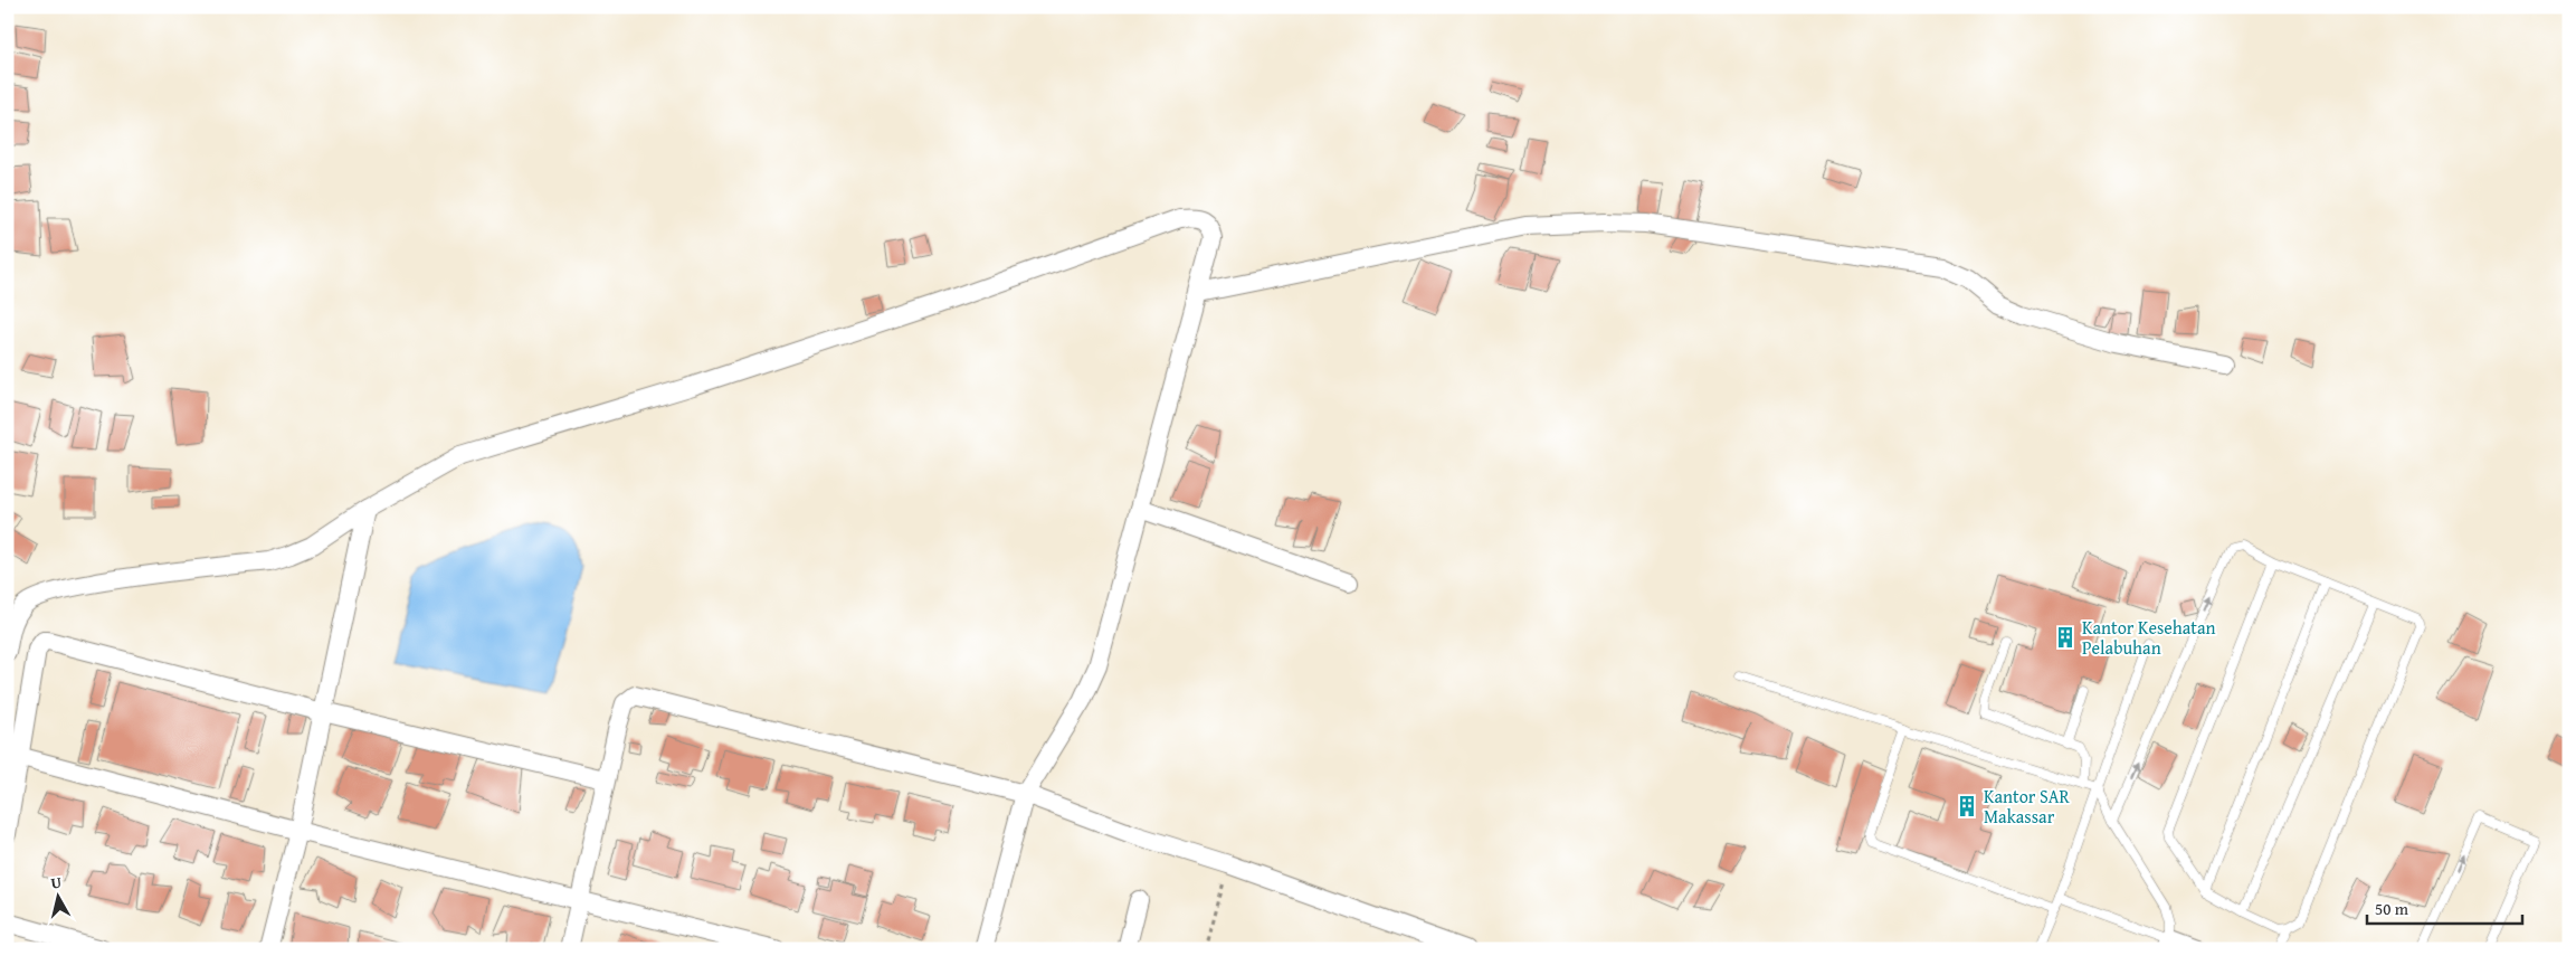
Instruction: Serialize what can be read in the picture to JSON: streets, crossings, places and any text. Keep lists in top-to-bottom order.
{
  "places": {
    "building": ["Kantor Kesehatan Pelabuhan", "Kantor SAR Makassar"]
  },
  "scale_bar": "50 m",
  "north": "top"
}
